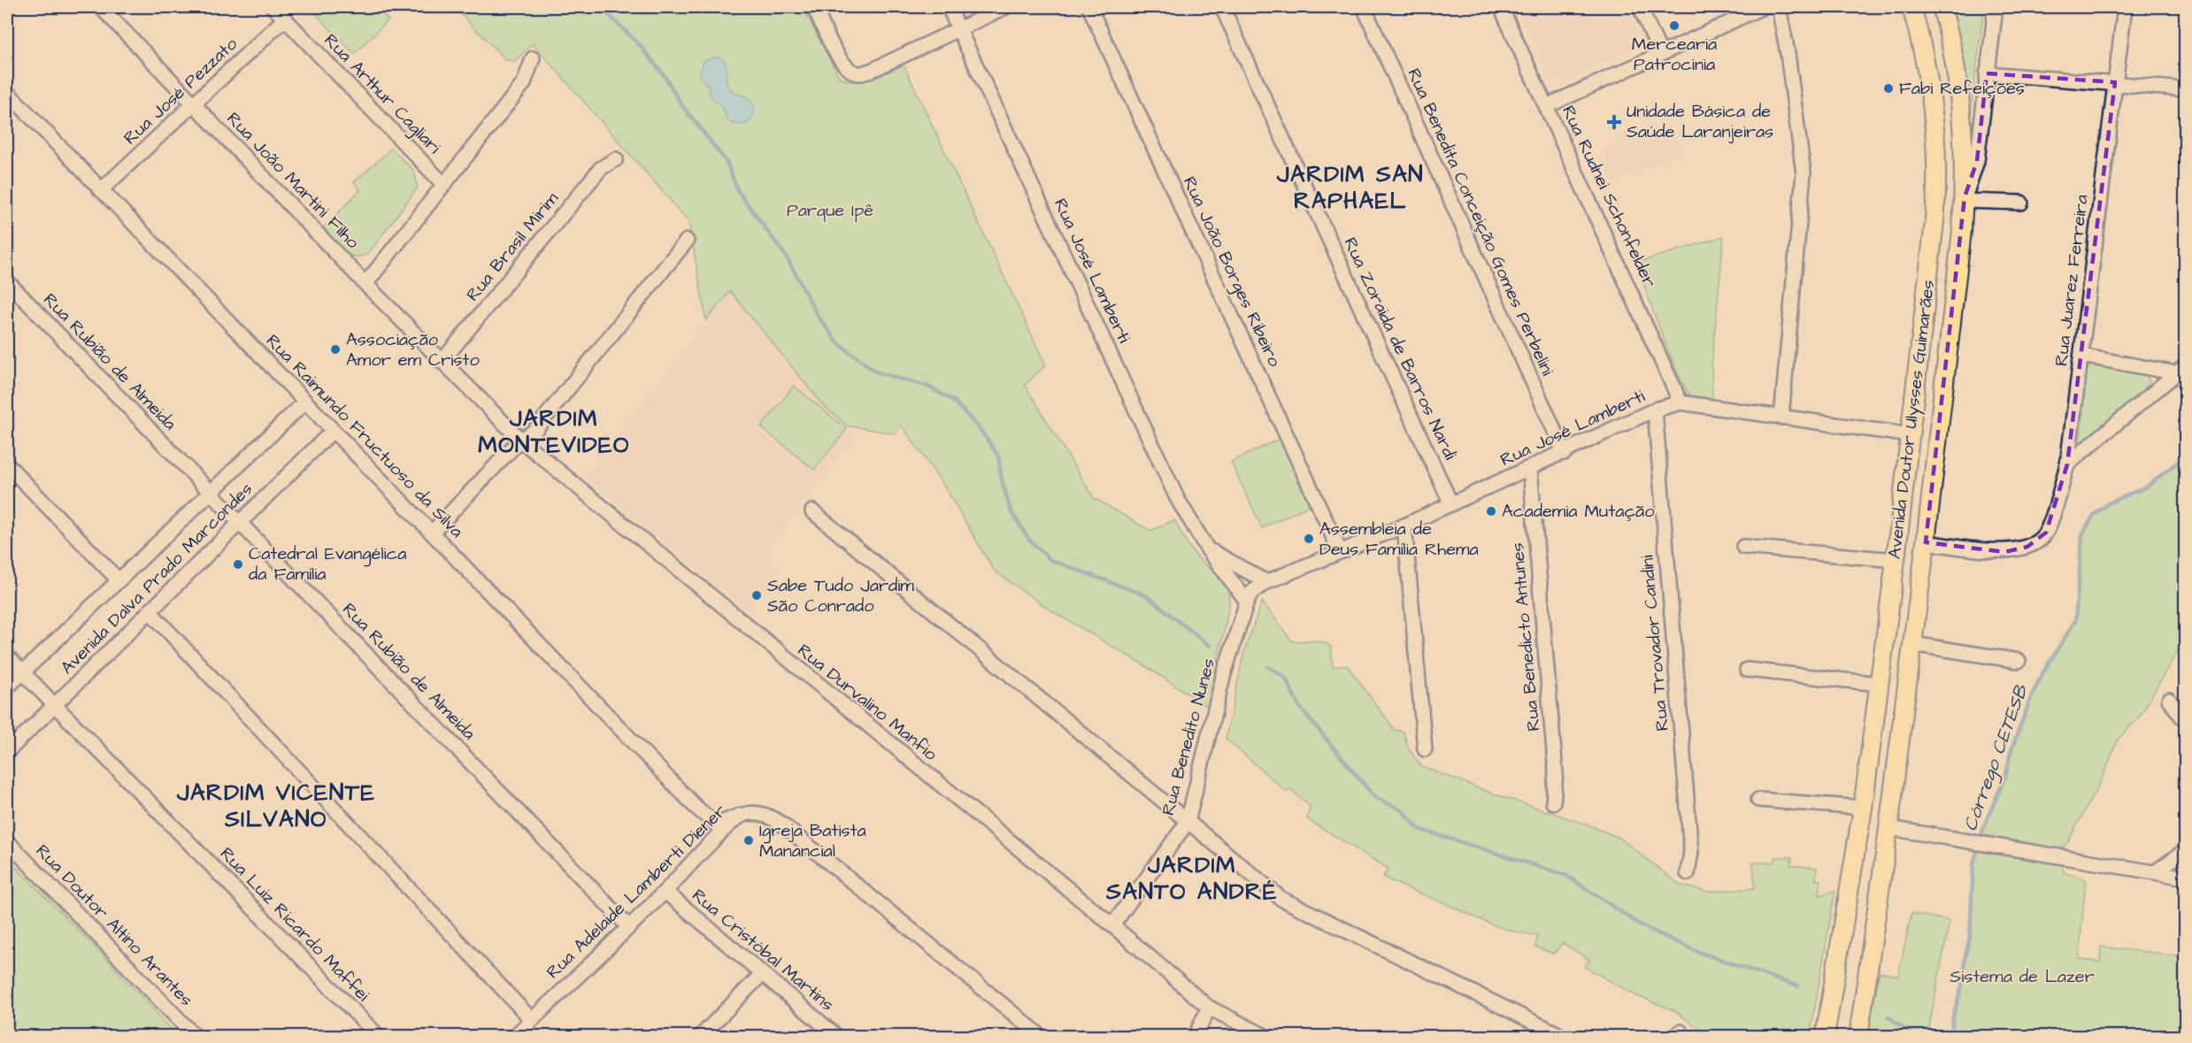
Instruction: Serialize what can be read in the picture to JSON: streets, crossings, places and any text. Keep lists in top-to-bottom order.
{
  "streets": {
    "main road": ["Avenida Doutor Ulysses Guimarães"],
    "street": [
      "Rua José Pezzato",
      "Rua Arthur Cagliari",
      "Rua João Martini Filho",
      "Rua Rudnei Schonfelder",
      "Rua Benedita Conceição Gomes Perbelini",
      "Rua Brasil Mirim",
      "Rua José Lamberti",
      "Rua João Borges Ribeiro",
      "Rua Juarez Ferreira",
      "Rua Zoraida de Barros Nardi",
      "Rua Rubião de Almeida",
      "Rua Raimundo Fructuoso da Silva",
      "Avenida Dalva Prado Marcondes",
      "Rua Benedicto Antunes",
      "Rua Trovador Candini",
      "Rua Durvalino Manfio",
      "Rua Benedito Nunes",
      "Rua Adelaide Lamberti Diener",
      "Rua Luiz Ricardo Maffei",
      "Rua Doutor Altino Arantes",
      "Rua Cristóbal Martins"
    ]
  },
  "crossings": [
    ["Rua José Pezzato", "Rua Arthur Cagliari"],
    ["Rua José Pezzato", "Rua João Martini Filho"],
    ["Rua José Pezzato", "Rua Raimundo Fructuoso da Silva"],
    ["Rua João Martini Filho", "Rua Brasil Mirim"],
    ["Rua João Martini Filho", "Rua Durvalino Manfio"],
    ["Rua Rudnei Schonfelder", "Rua José Lamberti"],
    ["Rua Benedita Conceição Gomes Perbelini", "Rua José Lamberti"],
    ["Rua José Lamberti", "Rua João Borges Ribeiro"],
    ["Rua José Lamberti", "Rua Zoraida de Barros Nardi"],
    ["Rua José Lamberti", "Avenida Doutor Ulysses Guimarães"],
    ["Rua José Lamberti", "Rua Benedicto Antunes"],
    ["Rua José Lamberti", "Rua Trovador Candini"],
    ["Rua José Lamberti", "Rua Benedito Nunes"],
    ["Rua Juarez Ferreira", "Avenida Doutor Ulysses Guimarães"],
    ["Rua Rubião de Almeida", "Avenida Dalva Prado Marcondes"],
    ["Rua Rubião de Almeida", "Rua Adelaide Lamberti Diener"],
    ["Rua Raimundo Fructuoso da Silva", "Avenida Dalva Prado Marcondes"],
    ["Rua Raimundo Fructuoso da Silva", "Rua Adelaide Lamberti Diener"],
    ["Avenida Dalva Prado Marcondes", "Rua Luiz Ricardo Maffei"],
    ["Rua Durvalino Manfio", "Rua Benedito Nunes"],
    ["Rua Adelaide Lamberti Diener", "Rua Cristóbal Martins"]
  ],
  "districts": [
    "JARDIM SAN RAPHAEL",
    "JARDIM MONTEVIDEO",
    "JARDIM VICENTE SILVANO",
    "JARDIM SANTO ANDRÉ"
  ],
  "water": ["Córrego CETESB"],
  "parks": ["Parque Ipê", "Sistema de Lazer"],
  "places": {
    "other": [
      "Mercearia Patrocinia",
      "Fabi Refeições",
      "Associação Amor em Cristo",
      "Academia Mutação",
      "Assembleia de Deus Família Rhema",
      "Catedral Evangélica da Família",
      "Sabe Tudo Jardim São Conrado",
      "Igreja Batista Manancial"
    ],
    "health": ["Unidade Básica de Saúde Laranjeiras"]
  }
}
